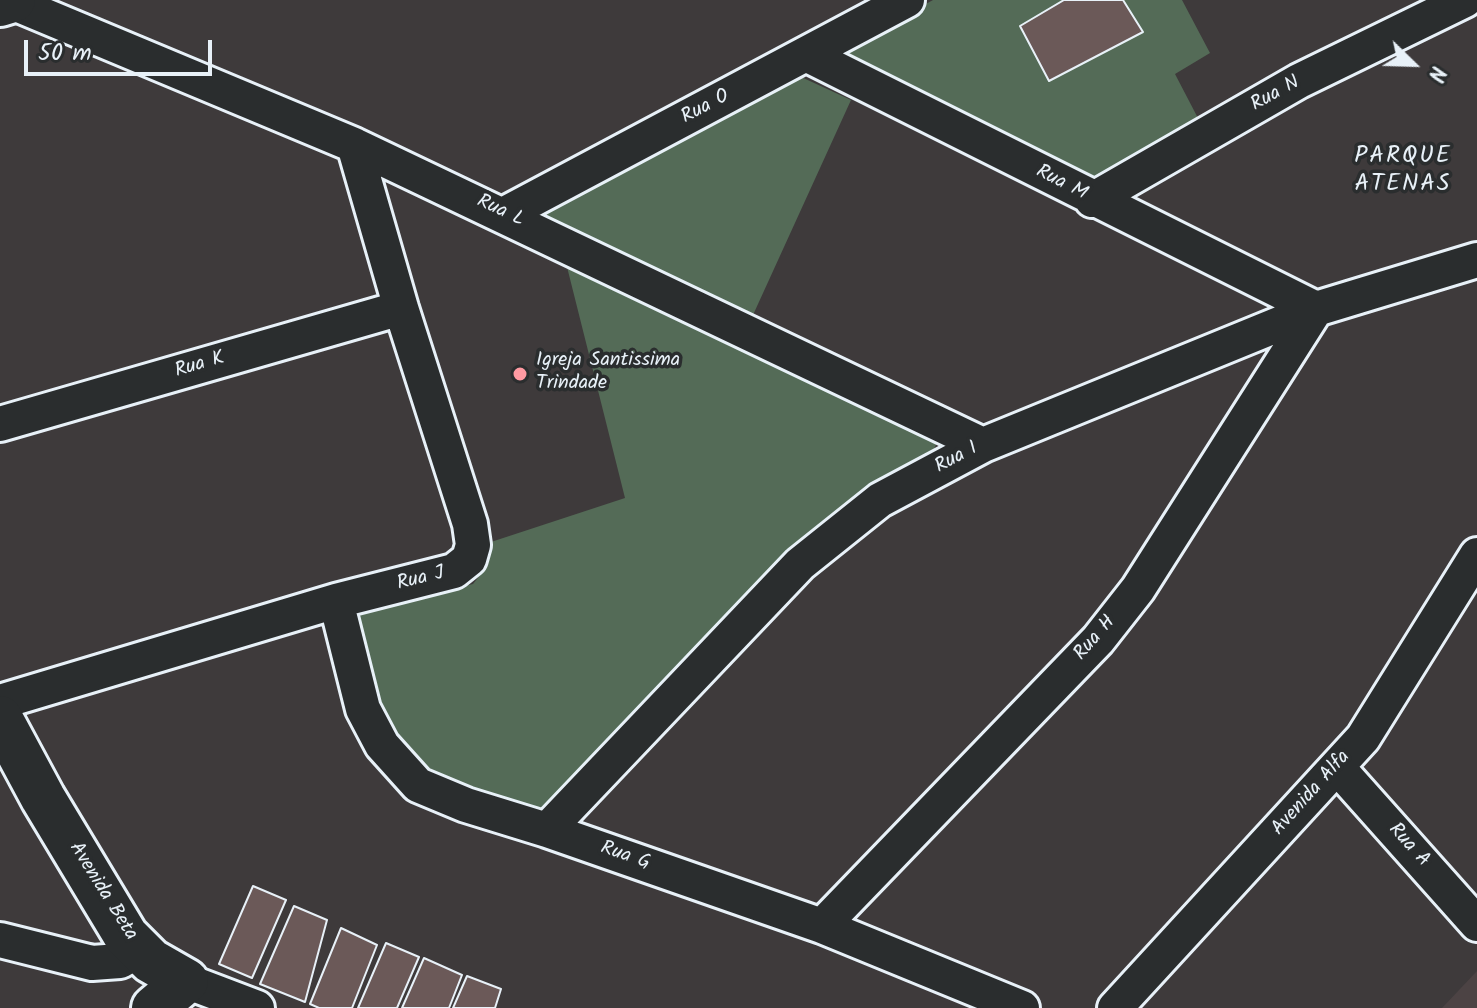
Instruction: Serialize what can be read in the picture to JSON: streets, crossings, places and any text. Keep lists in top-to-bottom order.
{
  "streets": {
    "main road": ["Avenida Beta"],
    "street": [
      "Rua N",
      "Rua O",
      "Rua M",
      "Rua L",
      "Rua K",
      "Rua I",
      "Rua J",
      "Rua H",
      "Avenida Alfa",
      "Rua A",
      "Rua G"
    ]
  },
  "crossings": [
    ["Rua N", "Rua M"],
    ["Rua O", "Rua M"],
    ["Rua O", "Rua L"],
    ["Rua M", "Rua I"],
    ["Rua M", "Rua H"],
    ["Rua L", "Rua I"],
    ["Rua L", "Rua J"],
    ["Rua K", "Rua J"],
    ["Rua I", "Rua H"],
    ["Rua I", "Rua G"],
    ["Rua J", "Rua G"],
    ["Rua H", "Rua G"],
    ["Avenida Alfa", "Rua A"]
  ],
  "districts": ["PARQUE ATENAS"],
  "places": ["Igreja Santissima Trindade"],
  "scale_bar": "50 m",
  "north": "bottom right"
}
